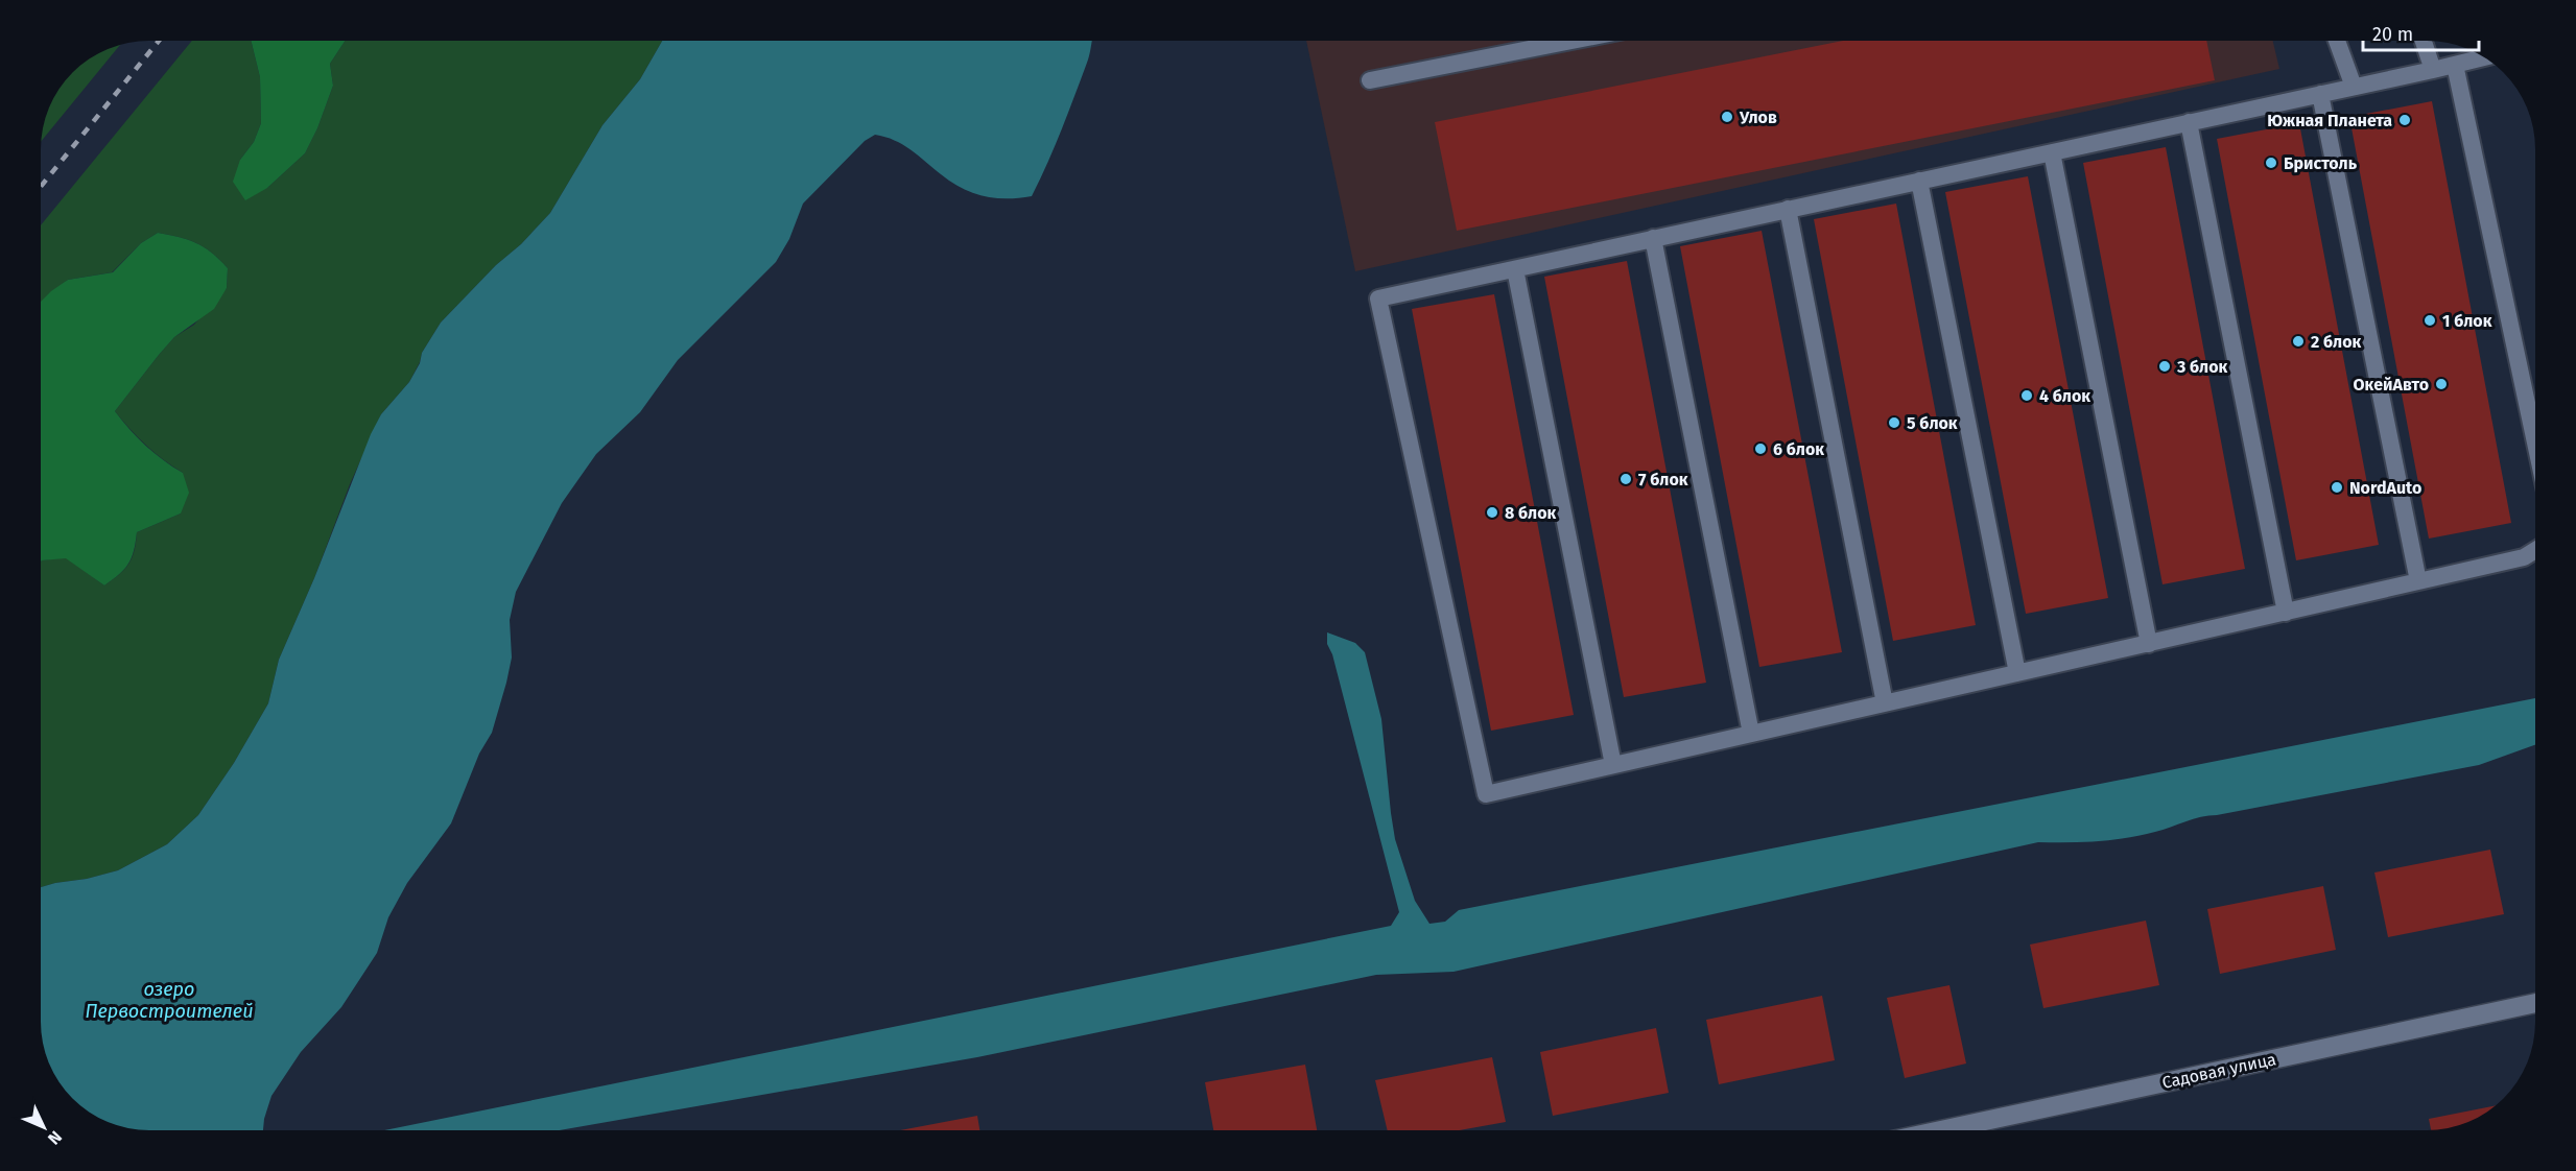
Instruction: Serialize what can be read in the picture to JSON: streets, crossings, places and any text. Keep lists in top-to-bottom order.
{
  "streets": {
    "street": ["Садовая улица"]
  },
  "water": ["озеро Первостроителей"],
  "places": [
    "Улов",
    "Южная Планета",
    "Бристоль",
    "1 блок",
    "2 блок",
    "3 блок",
    "ОкейАвто",
    "4 блок",
    "5 блок",
    "6 блок",
    "7 блок",
    "NordAuto",
    "8 блок"
  ],
  "scale_bar": "20 m",
  "north": "bottom right"
}
